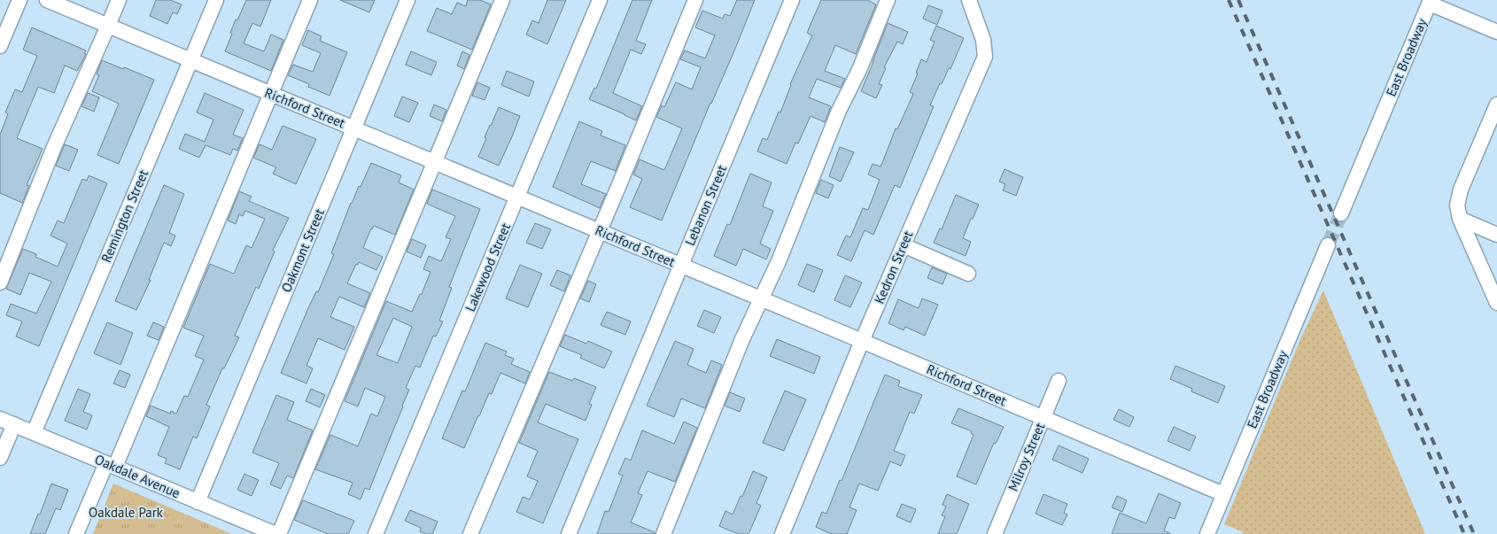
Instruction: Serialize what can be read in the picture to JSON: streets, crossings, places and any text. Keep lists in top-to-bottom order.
{
  "streets": {
    "street": [
      "East Broadway",
      "Richford Street",
      "Lebanon Street",
      "Remington Street",
      "Oakmont Street",
      "Lakewood Street",
      "Kedron Street",
      "Milroy Street",
      "Oakdale Avenue"
    ]
  },
  "crossings": [
    ["East Broadway", "Richford Street"],
    ["Richford Street", "Lebanon Street"],
    ["Richford Street", "Remington Street"],
    ["Richford Street", "Oakmont Street"],
    ["Richford Street", "Lakewood Street"],
    ["Richford Street", "Kedron Street"],
    ["Richford Street", "Milroy Street"],
    ["Remington Street", "Oakdale Avenue"],
    ["Oakmont Street", "Oakdale Avenue"]
  ],
  "parks": ["Oakdale Park"]
}
